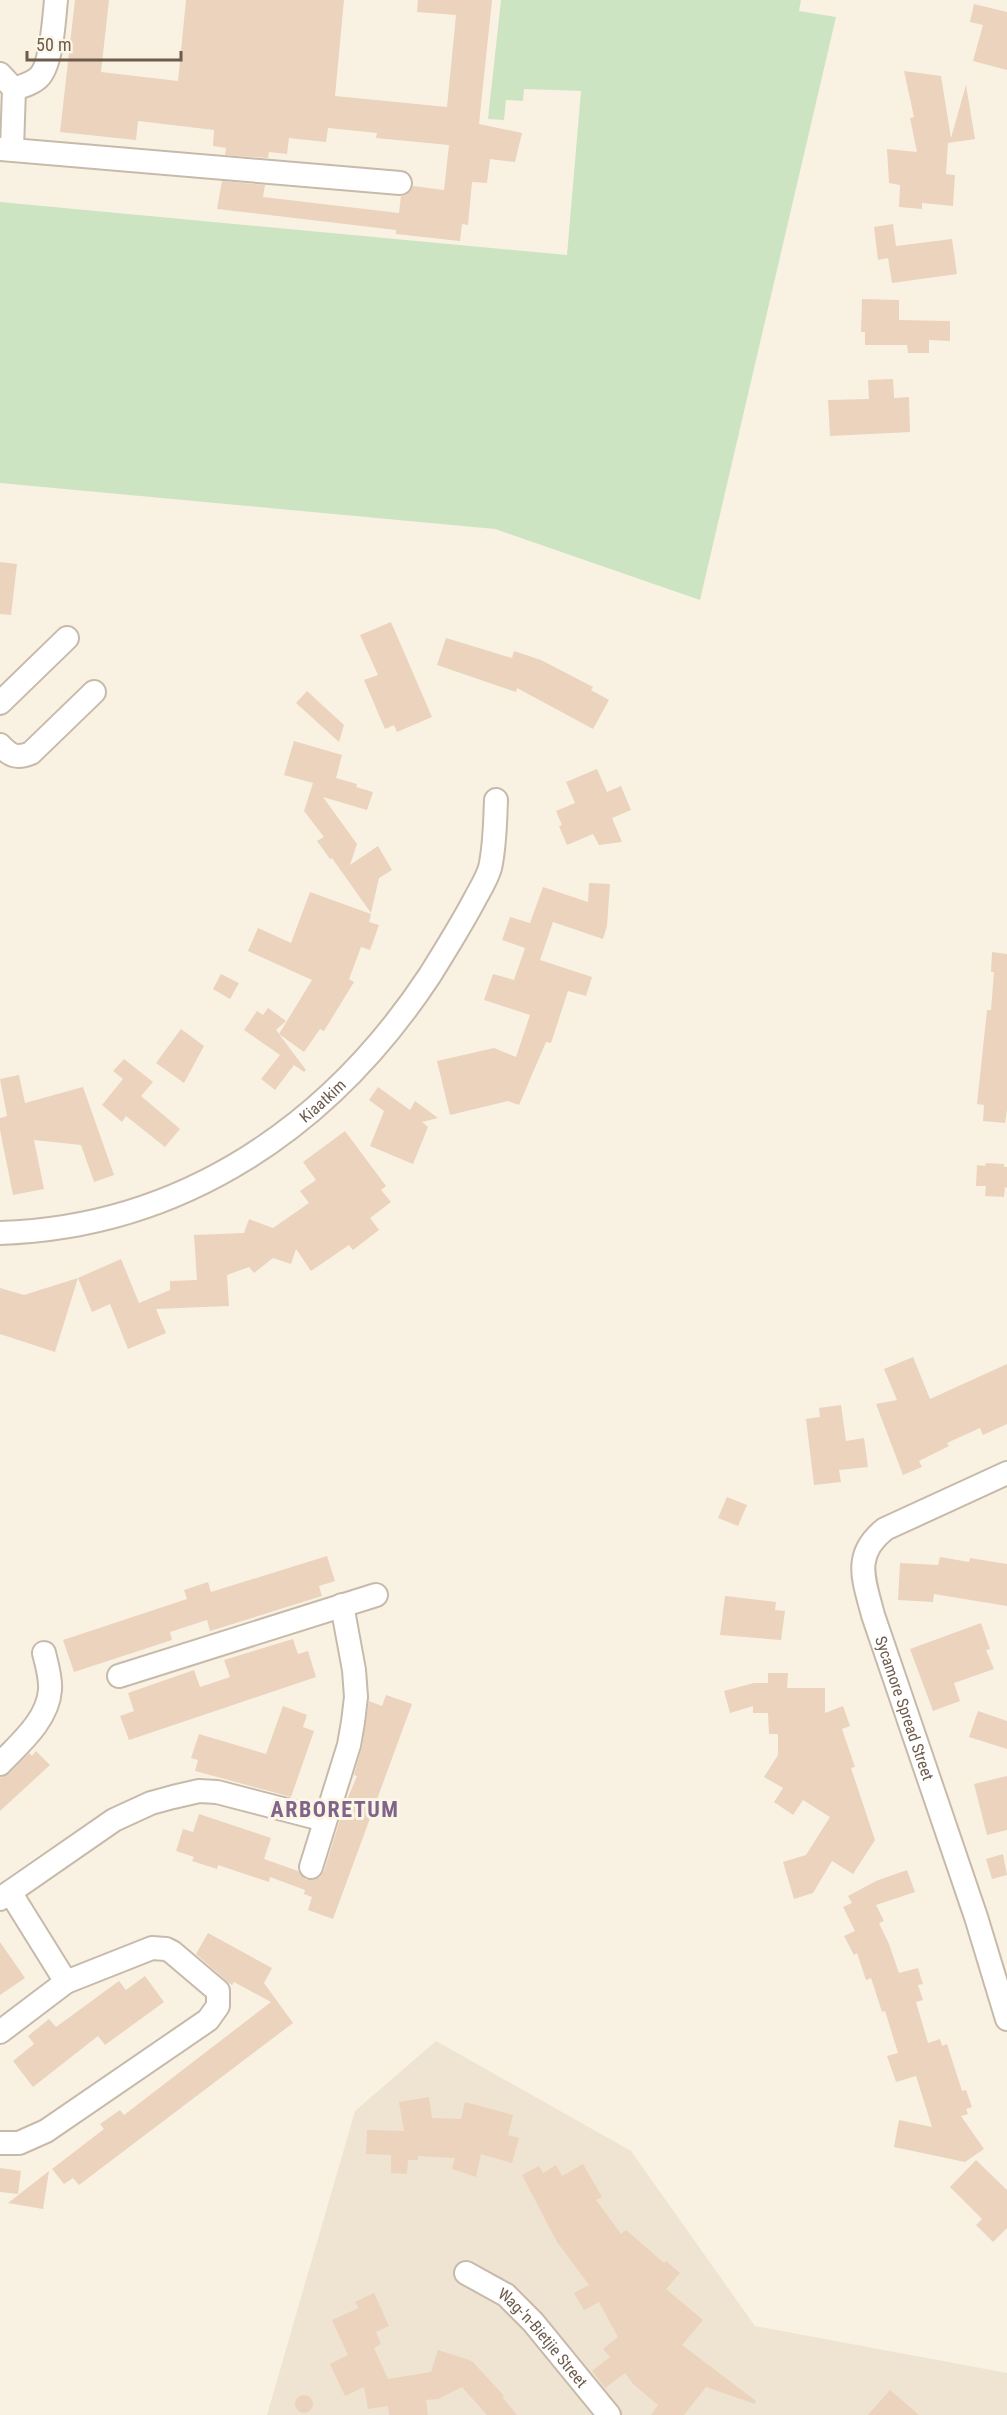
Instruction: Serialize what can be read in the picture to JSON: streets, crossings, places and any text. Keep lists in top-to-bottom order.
{
  "streets": {
    "street": ["Kiaatkim", "Sycamore Spread Street", "Wag-'n-Bietjie Street"]
  },
  "districts": ["ARBORETUM"],
  "scale_bar": "50 m"
}
